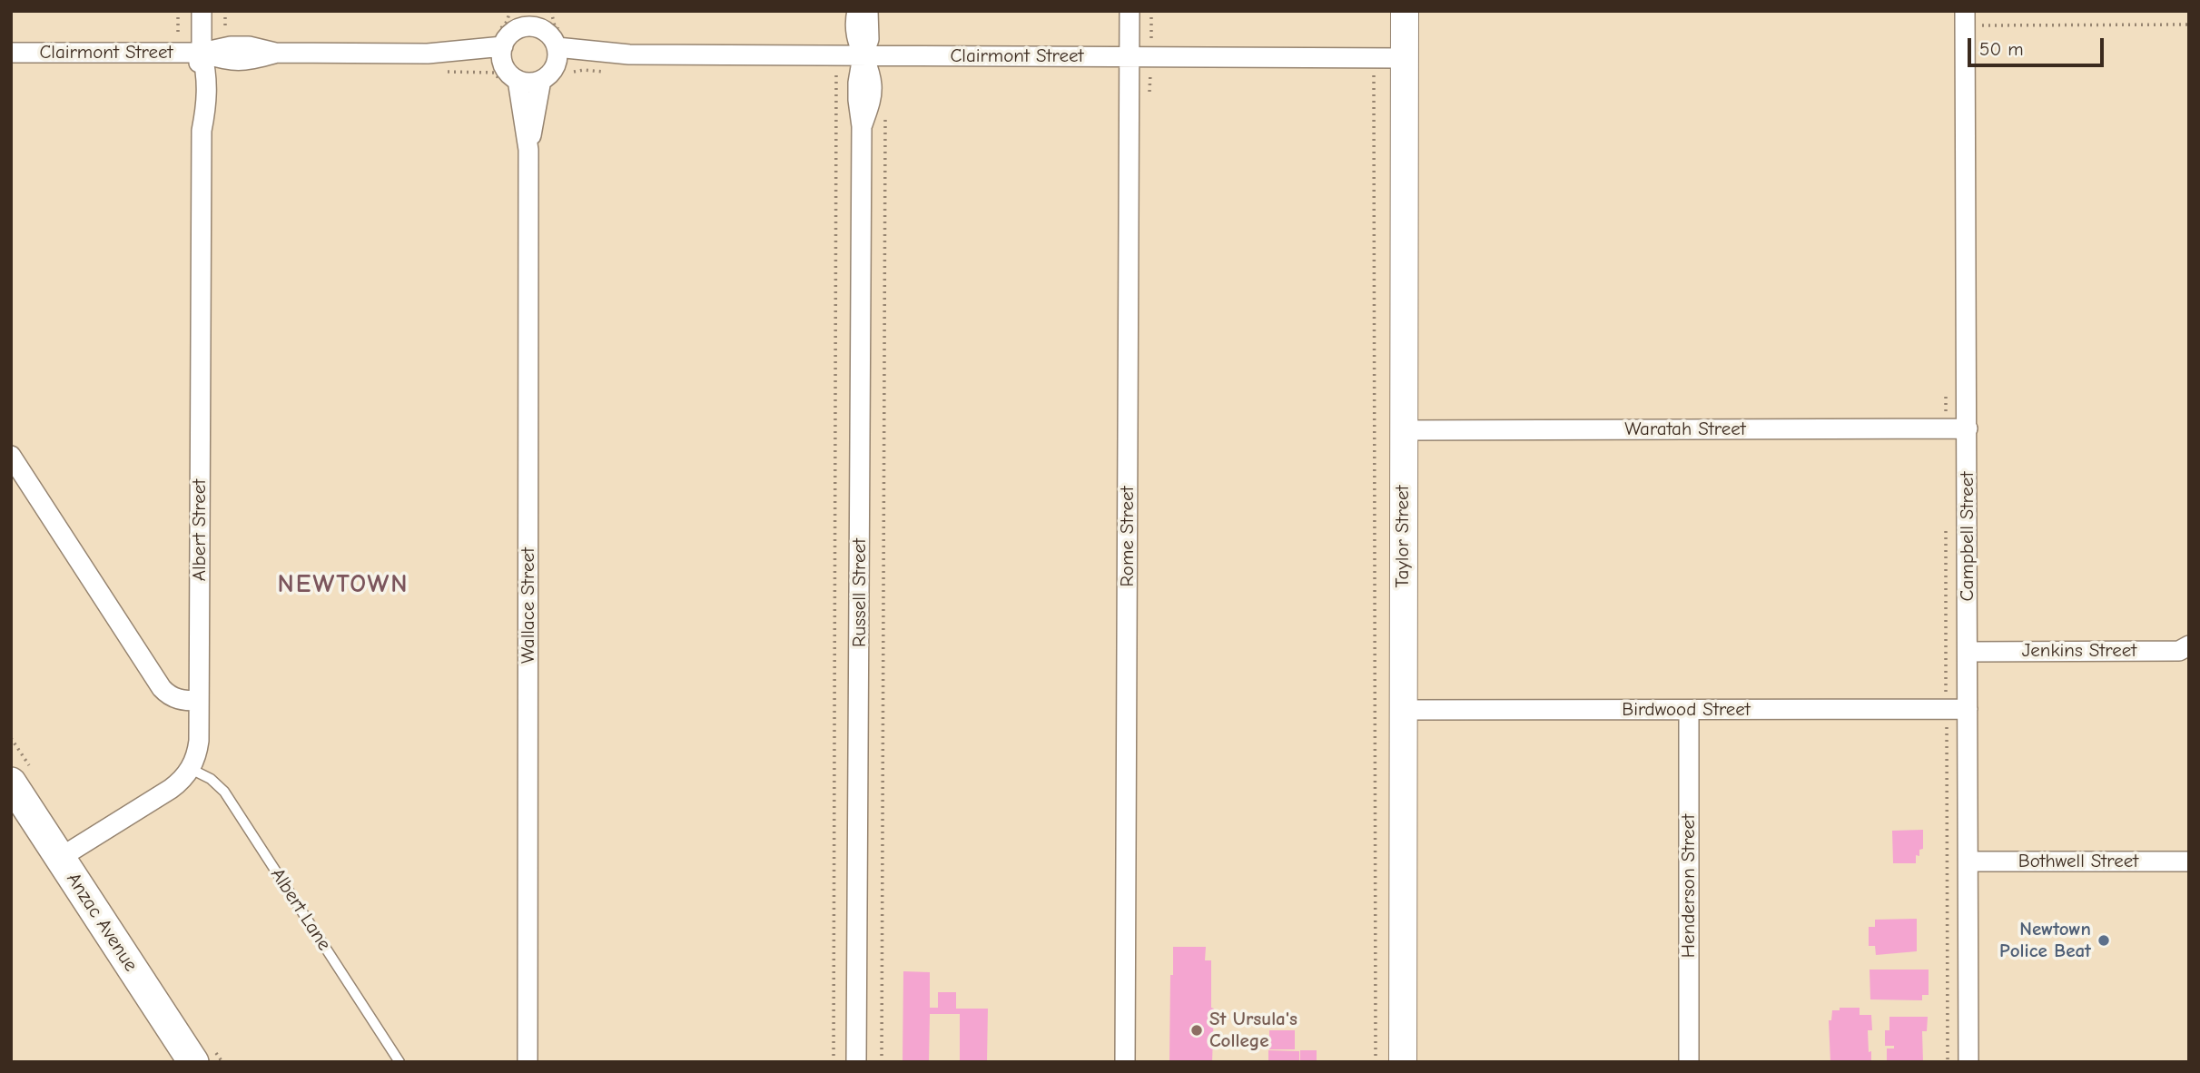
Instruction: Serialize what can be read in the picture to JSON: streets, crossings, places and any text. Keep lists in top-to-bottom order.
{
  "streets": {
    "main road": ["Anzac Avenue"],
    "street": [
      "Clairmont Street",
      "Waratah Street",
      "Albert Street",
      "Rome Street",
      "Taylor Street",
      "Campbell Street",
      "Russell Street",
      "Wallace Street",
      "Jenkins Street",
      "Birdwood Street",
      "Bothwell Street",
      "Henderson Street"
    ],
    "lane": ["Albert Lane"]
  },
  "crossings": [
    ["Clairmont Street", "Albert Street"],
    ["Clairmont Street", "Rome Street"],
    ["Clairmont Street", "Taylor Street"],
    ["Clairmont Street", "Russell Street"],
    ["Clairmont Street", "Wallace Street"],
    ["Waratah Street", "Taylor Street"],
    ["Waratah Street", "Campbell Street"],
    ["Albert Street", "Albert Lane"],
    ["Taylor Street", "Birdwood Street"],
    ["Campbell Street", "Jenkins Street"],
    ["Campbell Street", "Birdwood Street"],
    ["Campbell Street", "Bothwell Street"],
    ["Birdwood Street", "Henderson Street"]
  ],
  "districts": ["NEWTOWN"],
  "places": ["Newtown Police Beat", "St Ursula's College"],
  "scale_bar": "50 m"
}
